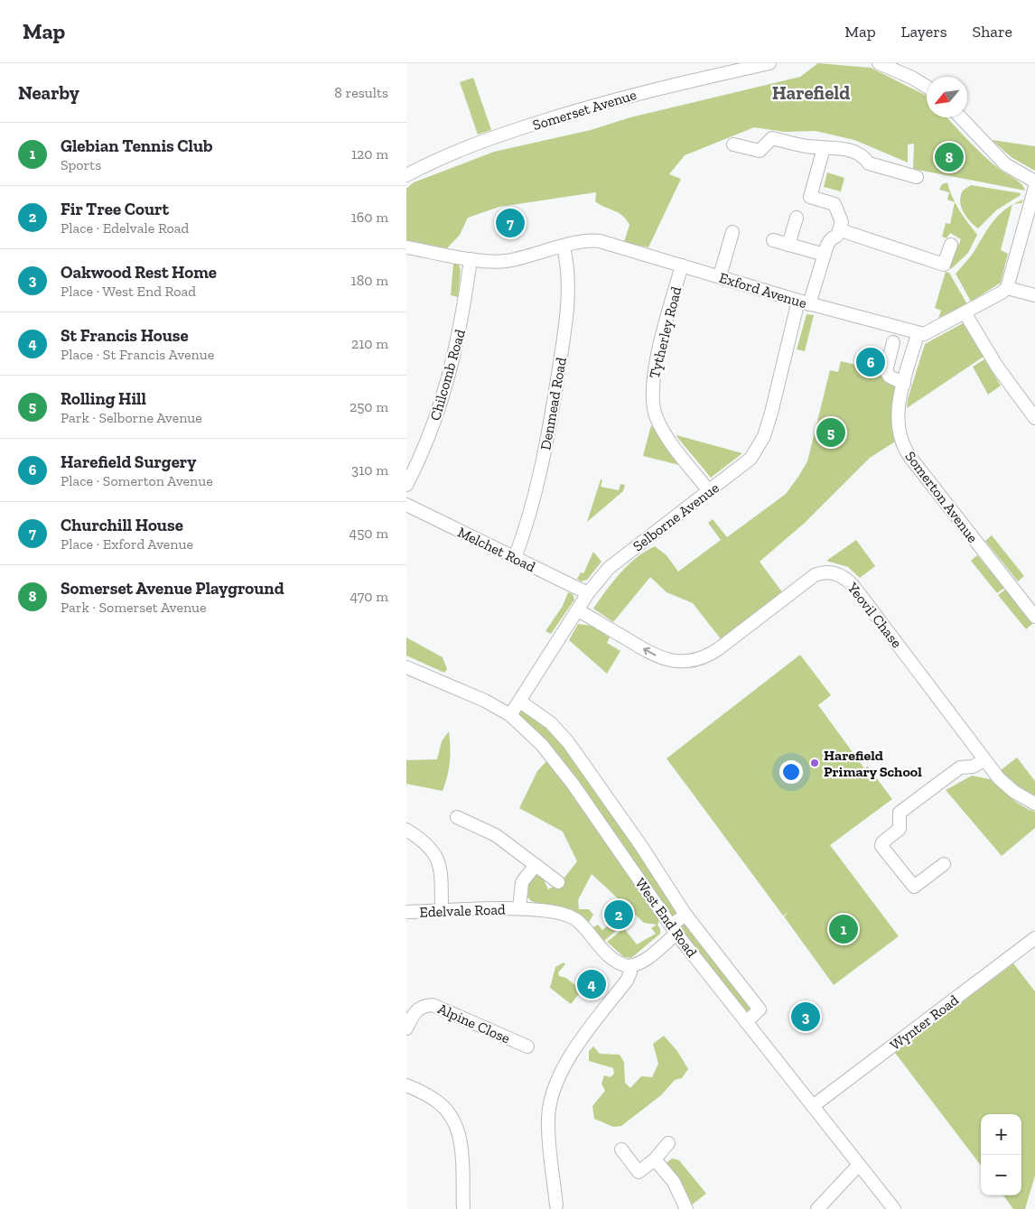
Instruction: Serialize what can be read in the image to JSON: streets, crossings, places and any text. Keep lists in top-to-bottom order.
{
  "streets": {
    "street": [
      "Somerset Avenue",
      "Exford Avenue",
      "Tytherley Road",
      "Chilcomb Road",
      "Denmead Road",
      "Somerton Avenue",
      "Selborne Avenue",
      "Melchet Road",
      "Yeovil Chase",
      "Edelvale Road",
      "West End Road",
      "Wynter Road",
      "Alpine Close"
    ]
  },
  "crossings": [
    ["Exford Avenue", "Tytherley Road"],
    ["Exford Avenue", "Chilcomb Road"],
    ["Exford Avenue", "Denmead Road"],
    ["Exford Avenue", "Somerton Avenue"],
    ["Exford Avenue", "Selborne Avenue"],
    ["Tytherley Road", "Selborne Avenue"],
    ["Denmead Road", "Melchet Road"],
    ["Selborne Avenue", "Melchet Road"],
    ["Selborne Avenue", "Yeovil Chase"],
    ["Selborne Avenue", "West End Road"],
    ["West End Road", "Wynter Road"]
  ],
  "one_way": ["Yeovil Chase"],
  "districts": ["Harefield"],
  "places": ["Harefield Primary School"],
  "north": "bottom left",
  "page": {
    "header": "Map",
    "nav": ["Map", "Layers", "Share"],
    "heading": ["Nearby", "8 results"],
    "list": [
      {
        "mark": "1",
        "name": "Glebian Tennis Club",
        "note": "Sports",
        "value": "120 m"
      },
      {
        "mark": "2",
        "name": "Fir Tree Court",
        "note": "Place · Edelvale Road",
        "value": "160 m"
      },
      {
        "mark": "3",
        "name": "Oakwood Rest Home",
        "note": "Place · West End Road",
        "value": "180 m"
      },
      {
        "mark": "4",
        "name": "St Francis House",
        "note": "Place · St Francis Avenue",
        "value": "210 m"
      },
      {
        "mark": "5",
        "name": "Rolling Hill",
        "note": "Park · Selborne Avenue",
        "value": "250 m"
      },
      {
        "mark": "6",
        "name": "Harefield Surgery",
        "note": "Place · Somerton Avenue",
        "value": "310 m"
      },
      {
        "mark": "7",
        "name": "Churchill House",
        "note": "Place · Exford Avenue",
        "value": "450 m"
      },
      {
        "mark": "8",
        "name": "Somerset Avenue Playground",
        "note": "Park · Somerset Avenue",
        "value": "470 m"
      }
    ],
    "pins": [
      "8",
      "7",
      "6",
      "5",
      "2",
      "1",
      "4",
      "3"
    ],
    "map_buttons": ["+", "−"]
  }
}
